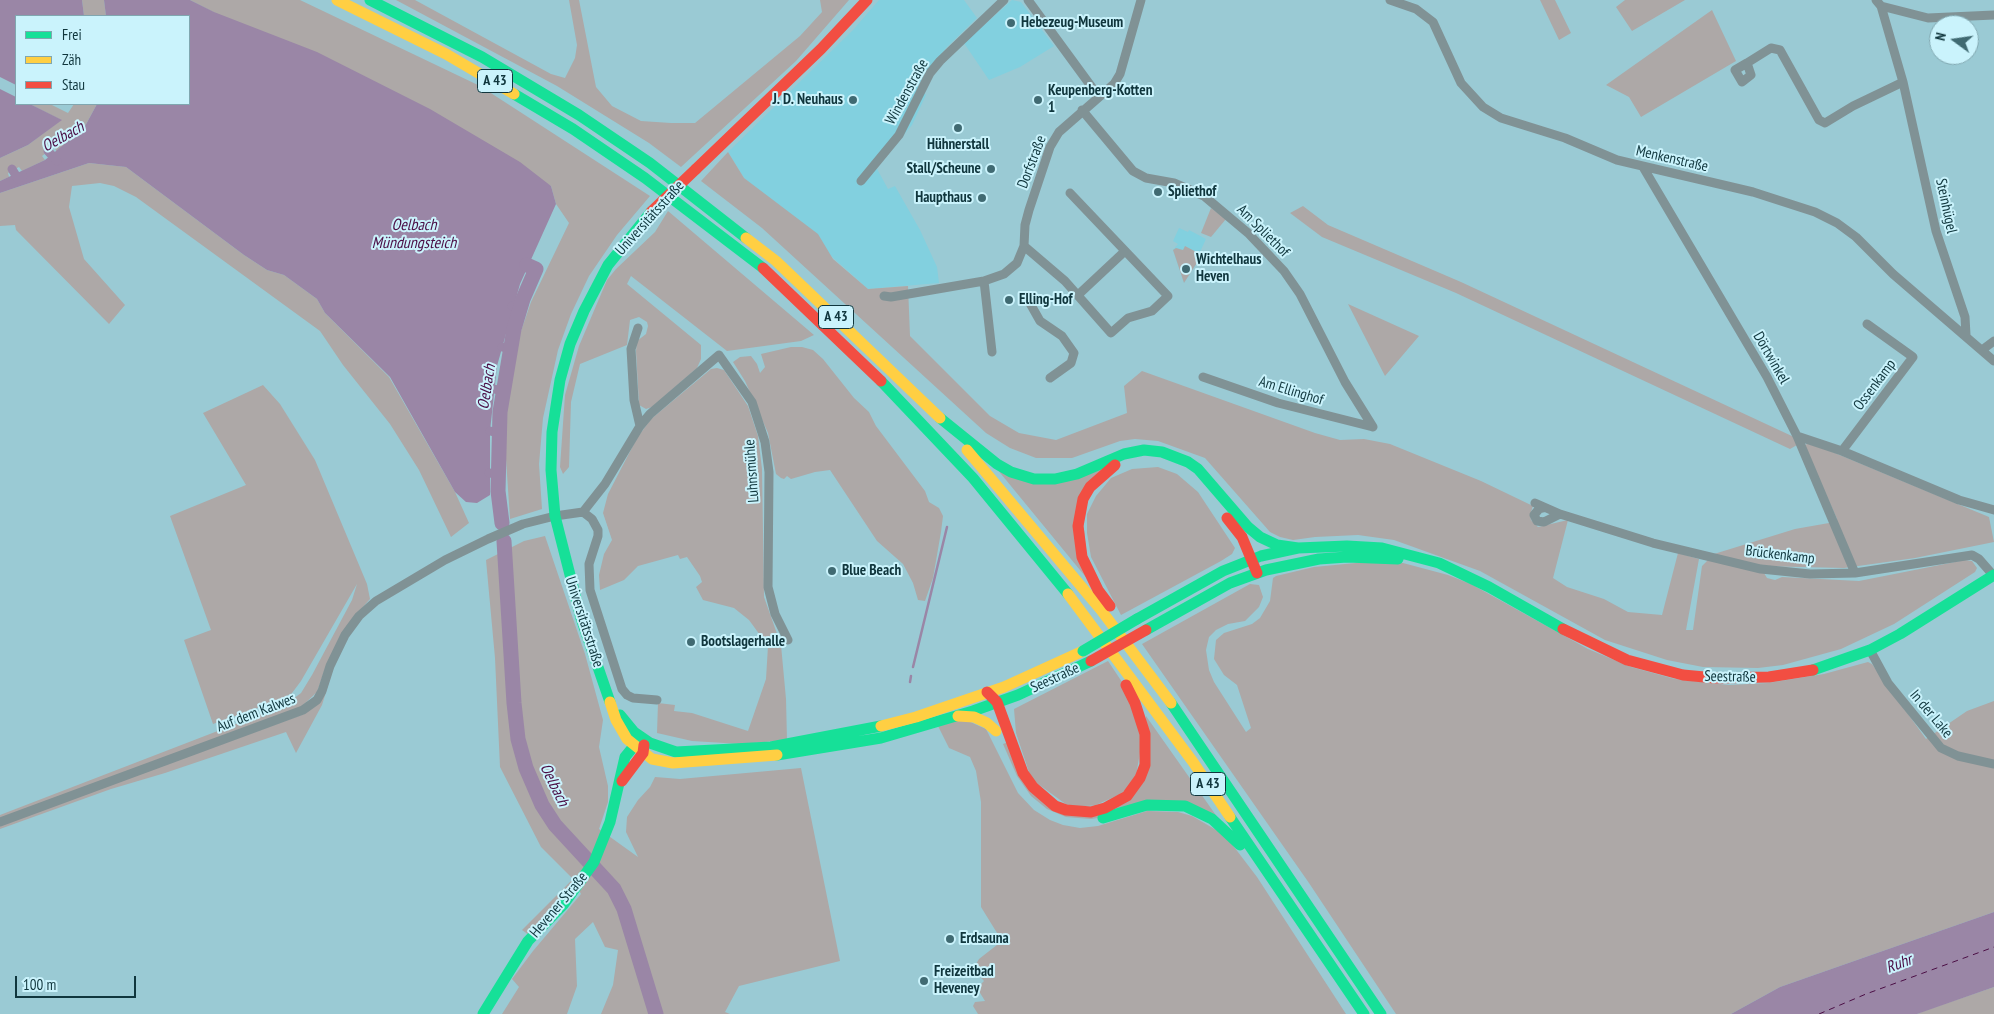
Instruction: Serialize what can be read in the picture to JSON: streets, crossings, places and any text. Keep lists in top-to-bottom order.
{
  "streets": {
    "main road": [
      "A 43",
      "Universitätsstraße",
      "Seestraße",
      "Hevener Straße"
    ],
    "street": [
      "Windenstraße",
      "Menkenstraße",
      "Dorfstraße",
      "Steinhügel",
      "Am Spliethof",
      "Dörtwinkel",
      "Ossenkamp",
      "Am Ellinghof",
      "Luhnsmühle",
      "Brückenkamp",
      "Auf dem Kalwes",
      "In der Lake"
    ]
  },
  "crossings": [
    ["Menkenstraße", "Steinhügel"],
    ["Menkenstraße", "Dörtwinkel"],
    ["Dorfstraße", "Am Spliethof"],
    ["Universitätsstraße", "Seestraße"],
    ["Universitätsstraße", "Auf dem Kalwes"],
    ["Universitätsstraße", "Hevener Straße"],
    ["Am Spliethof", "Am Ellinghof"],
    ["Dörtwinkel", "Brückenkamp"],
    ["Brückenkamp", "Seestraße"],
    ["Seestraße", "In der Lake"],
    ["Seestraße", "Hevener Straße"]
  ],
  "water": ["Oelbach", "Oelbach Mündungsteich", "Ruhr"],
  "places": [
    "Hebezeug-Museum",
    "J. D. Neuhaus",
    "Keupenberg-Kotten 1",
    "Hühnerstall",
    "Stall/Scheune",
    "Spliethof",
    "Haupthaus",
    "Wichtelhaus Heven",
    "Elling-Hof",
    "Blue Beach",
    "Bootslagerhalle",
    "Erdsauna",
    "Freizeitbad Heveney"
  ],
  "legend": ["Frei", "Zäh", "Stau"],
  "scale_bar": "100 m",
  "north": "left"
}
